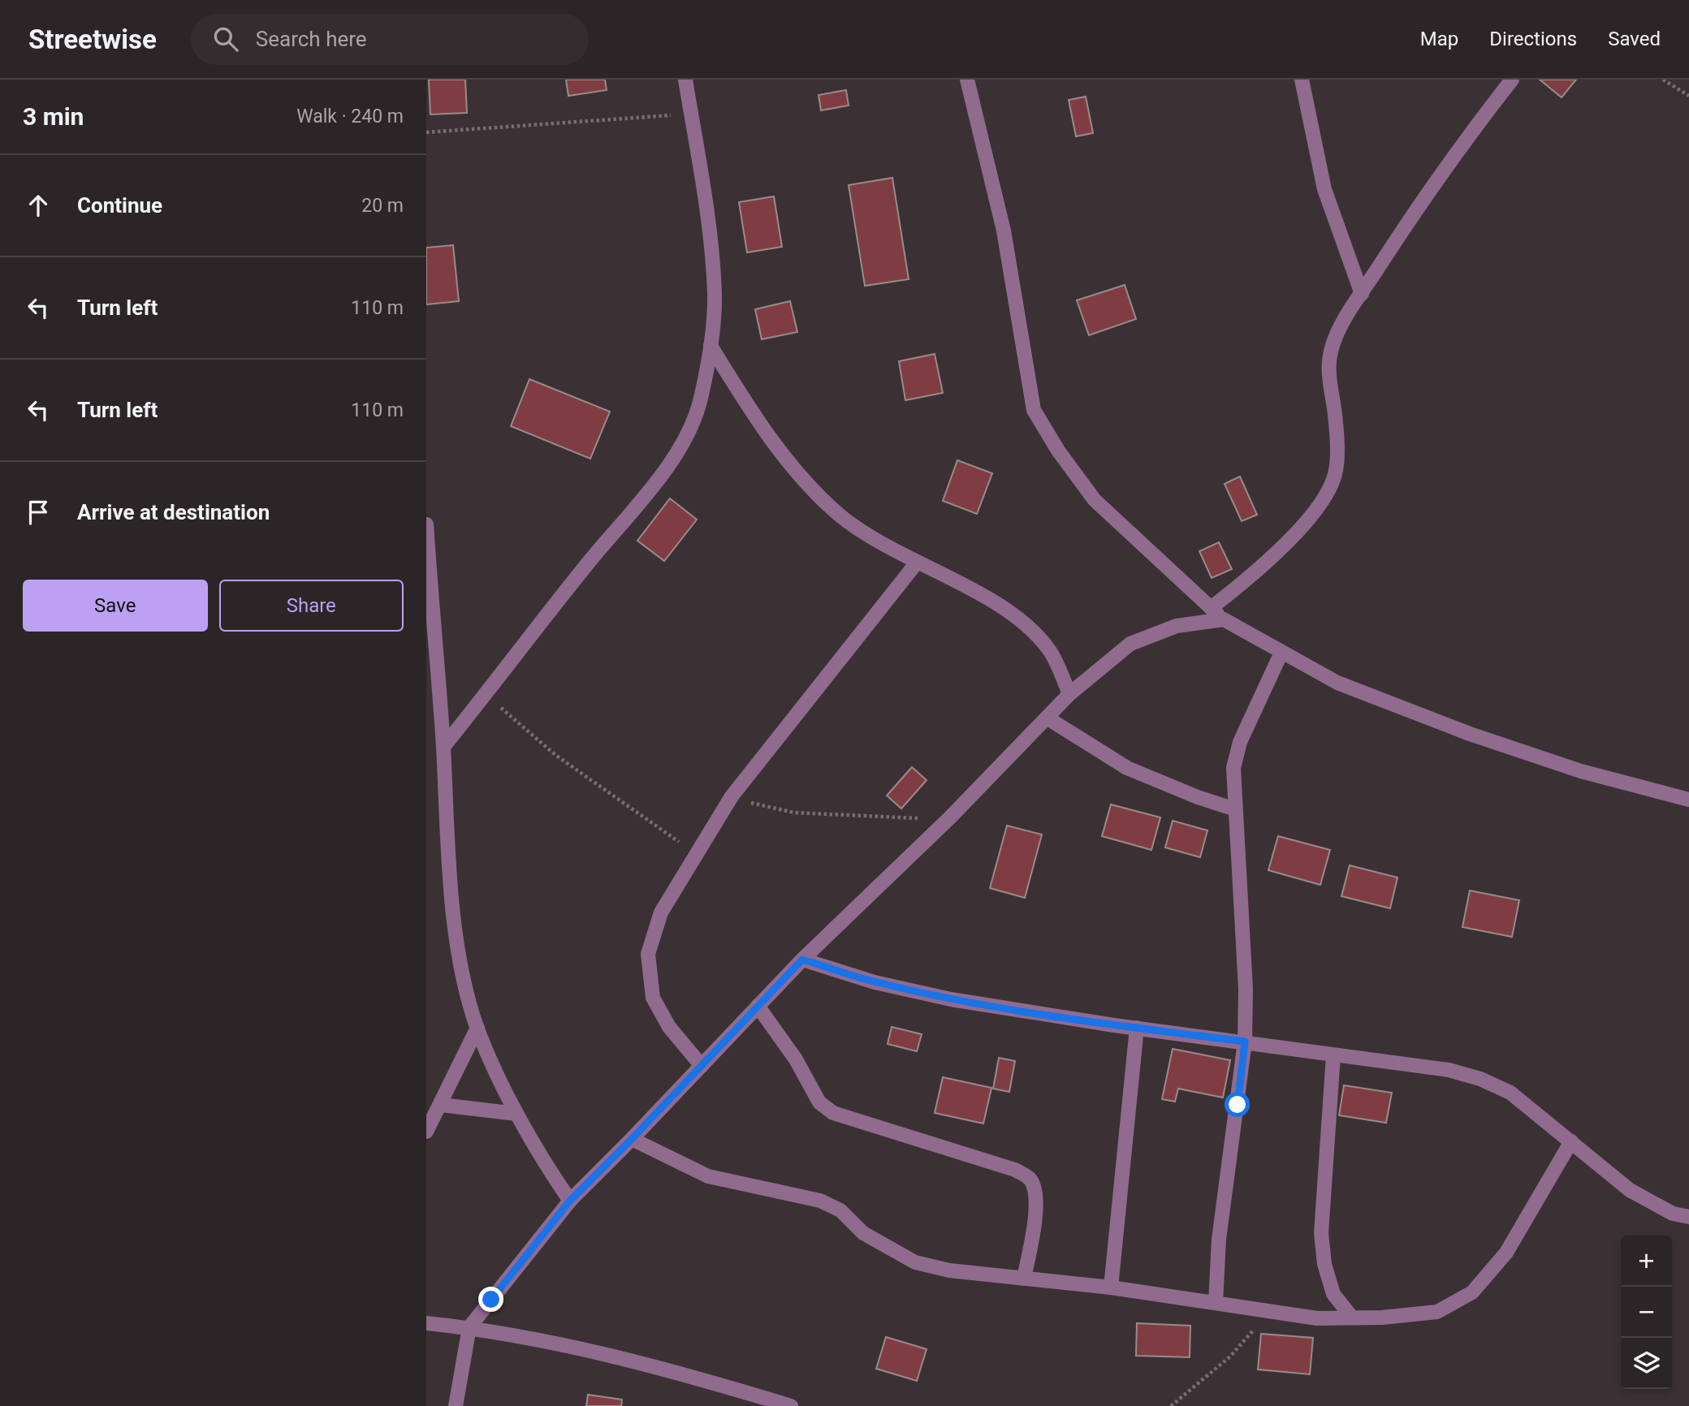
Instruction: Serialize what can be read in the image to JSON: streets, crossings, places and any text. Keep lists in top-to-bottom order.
{
  "page": {
    "header": "Streetwise",
    "search": "Search here",
    "nav": ["Map", "Directions", "Saved"],
    "heading": ["3 min", "Walk · 240 m"],
    "list": [
      ["Continue", "20 m"],
      ["Turn left", "110 m"],
      ["Turn left", "110 m"],
      "Arrive at destination"
    ],
    "buttons": ["Save", "Share"],
    "map_buttons": ["+", "−"]
  }
}
